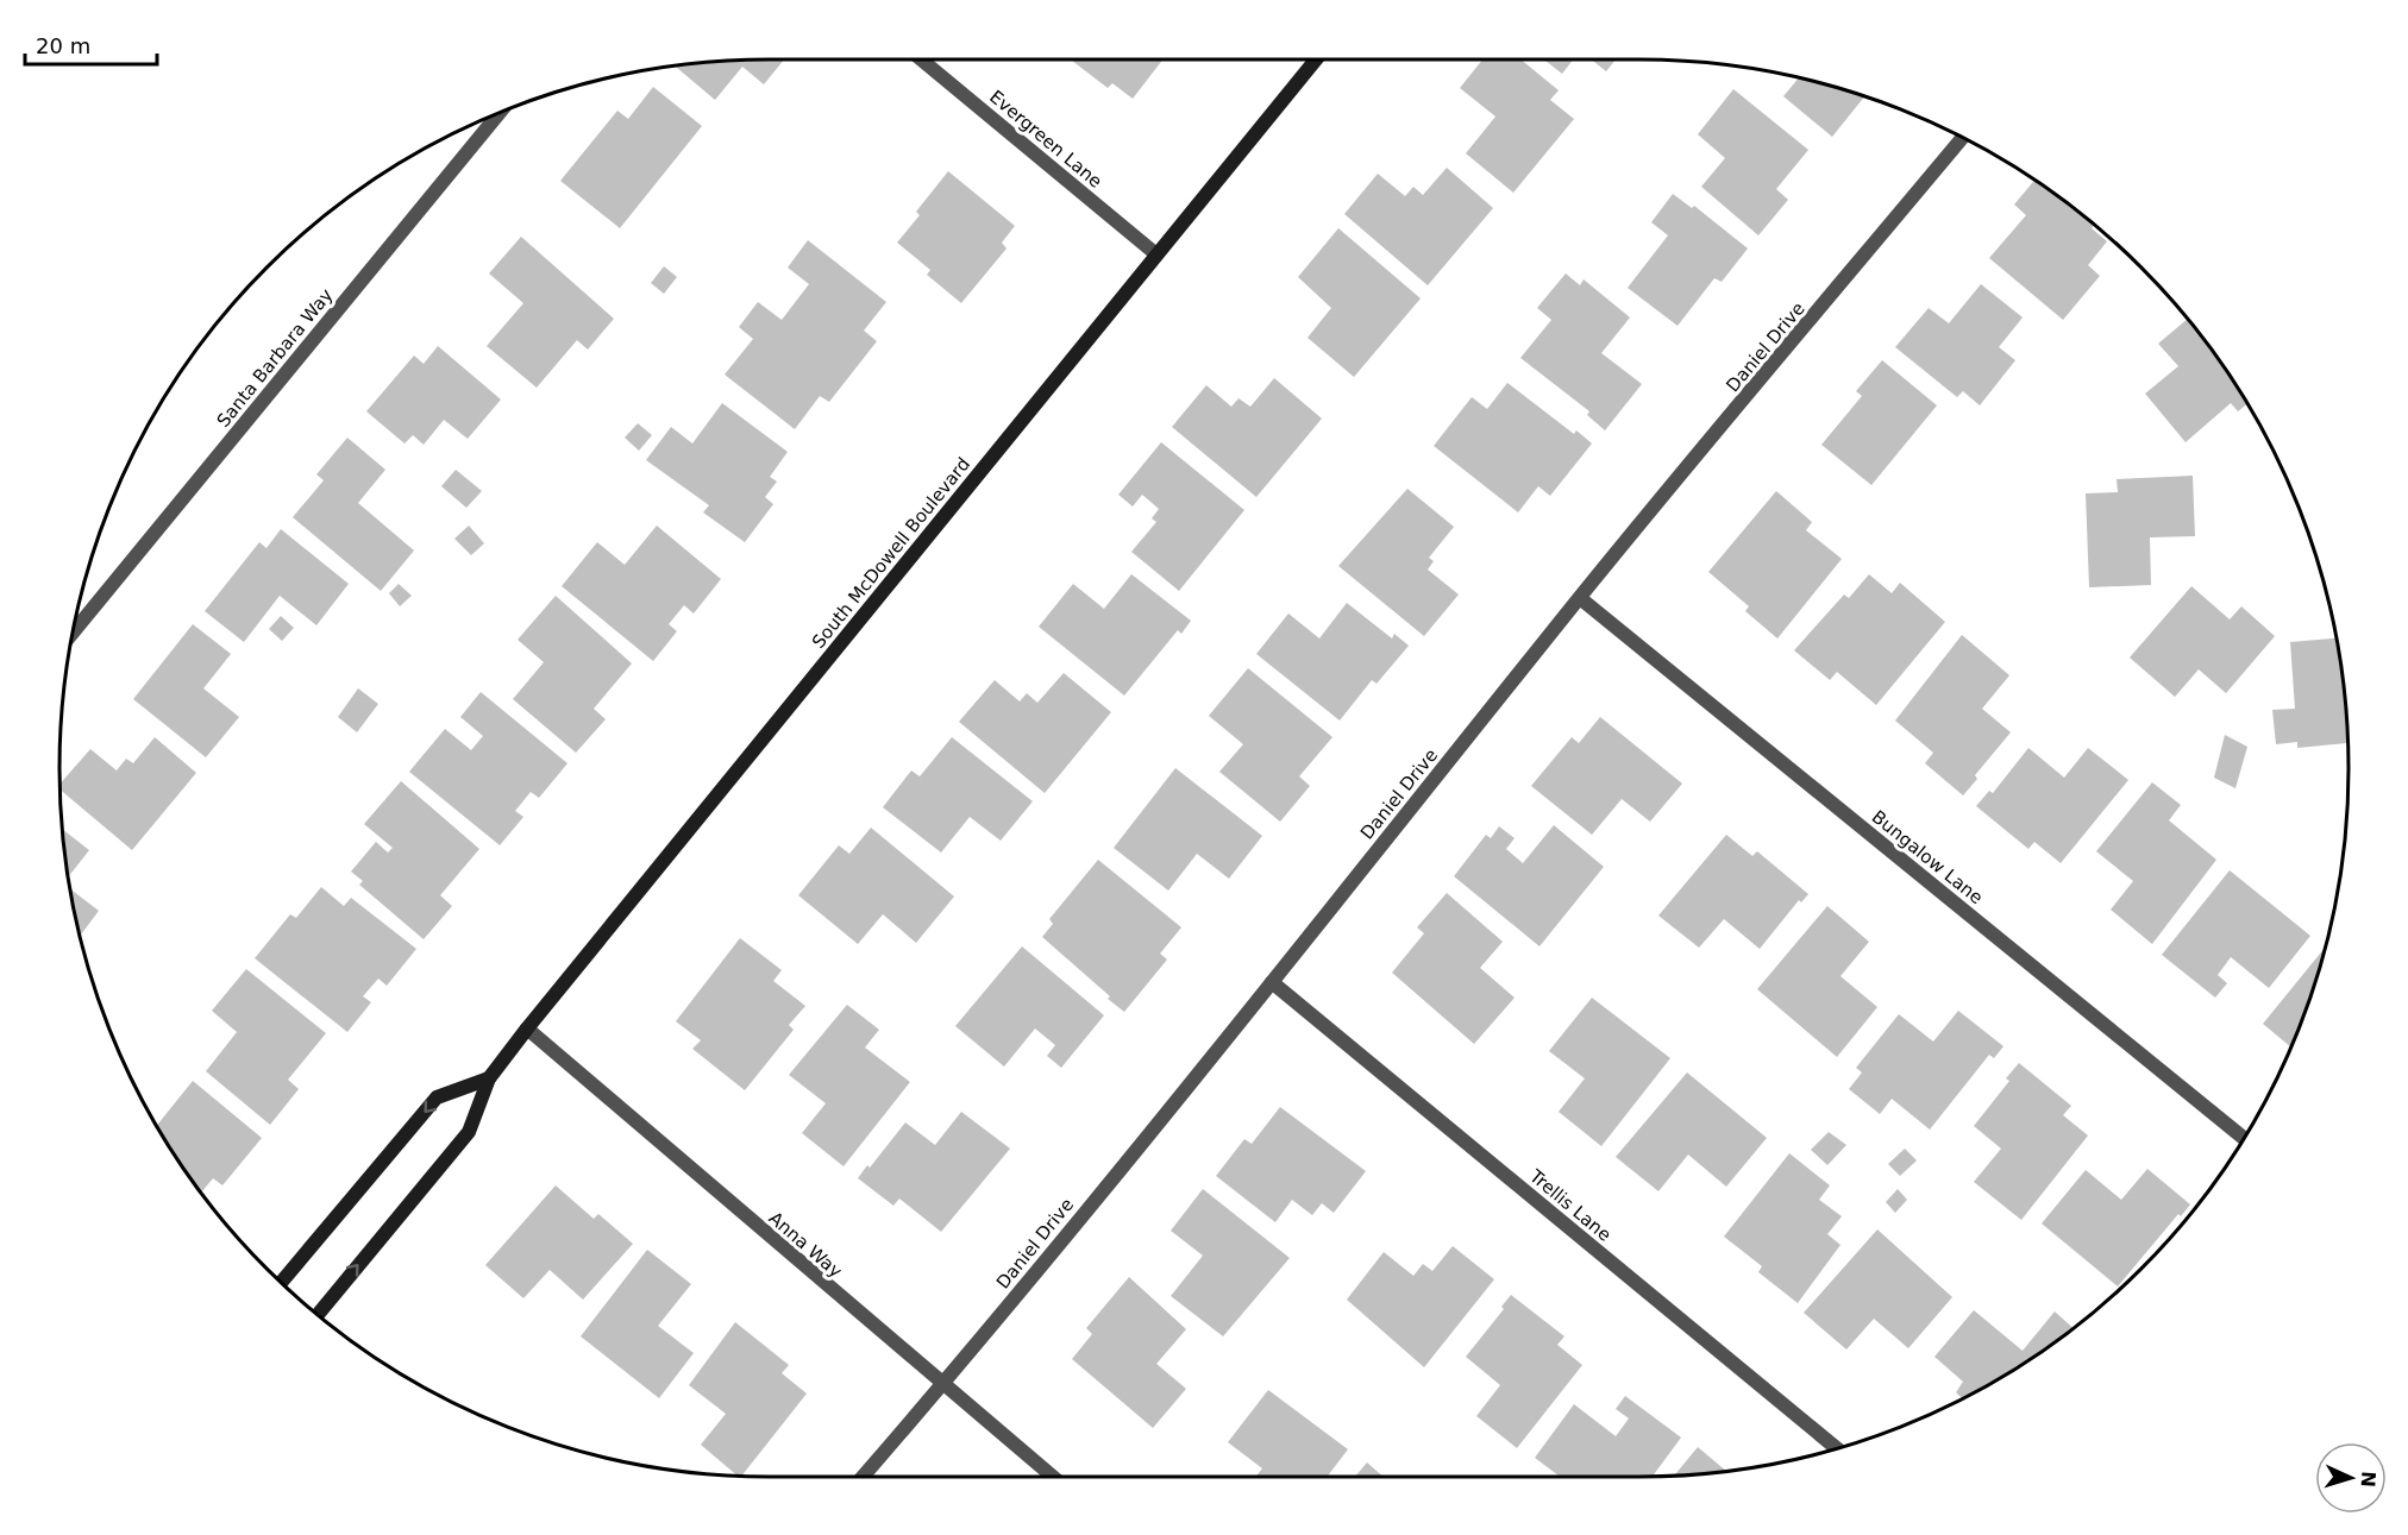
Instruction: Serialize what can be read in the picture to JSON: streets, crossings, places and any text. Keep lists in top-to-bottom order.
{
  "streets": {
    "main road": ["South McDowell Boulevard"],
    "street": [
      "Evergreen Lane",
      "Daniel Drive",
      "Santa Barbara Way",
      "Bungalow Lane",
      "Trellis Lane",
      "Anna Way"
    ]
  },
  "crossings": [
    ["Evergreen Lane", "South McDowell Boulevard"],
    ["Daniel Drive", "Bungalow Lane"],
    ["Daniel Drive", "Trellis Lane"],
    ["Daniel Drive", "Anna Way"],
    ["South McDowell Boulevard", "Anna Way"]
  ],
  "scale_bar": "20 m",
  "north": "right"
}
